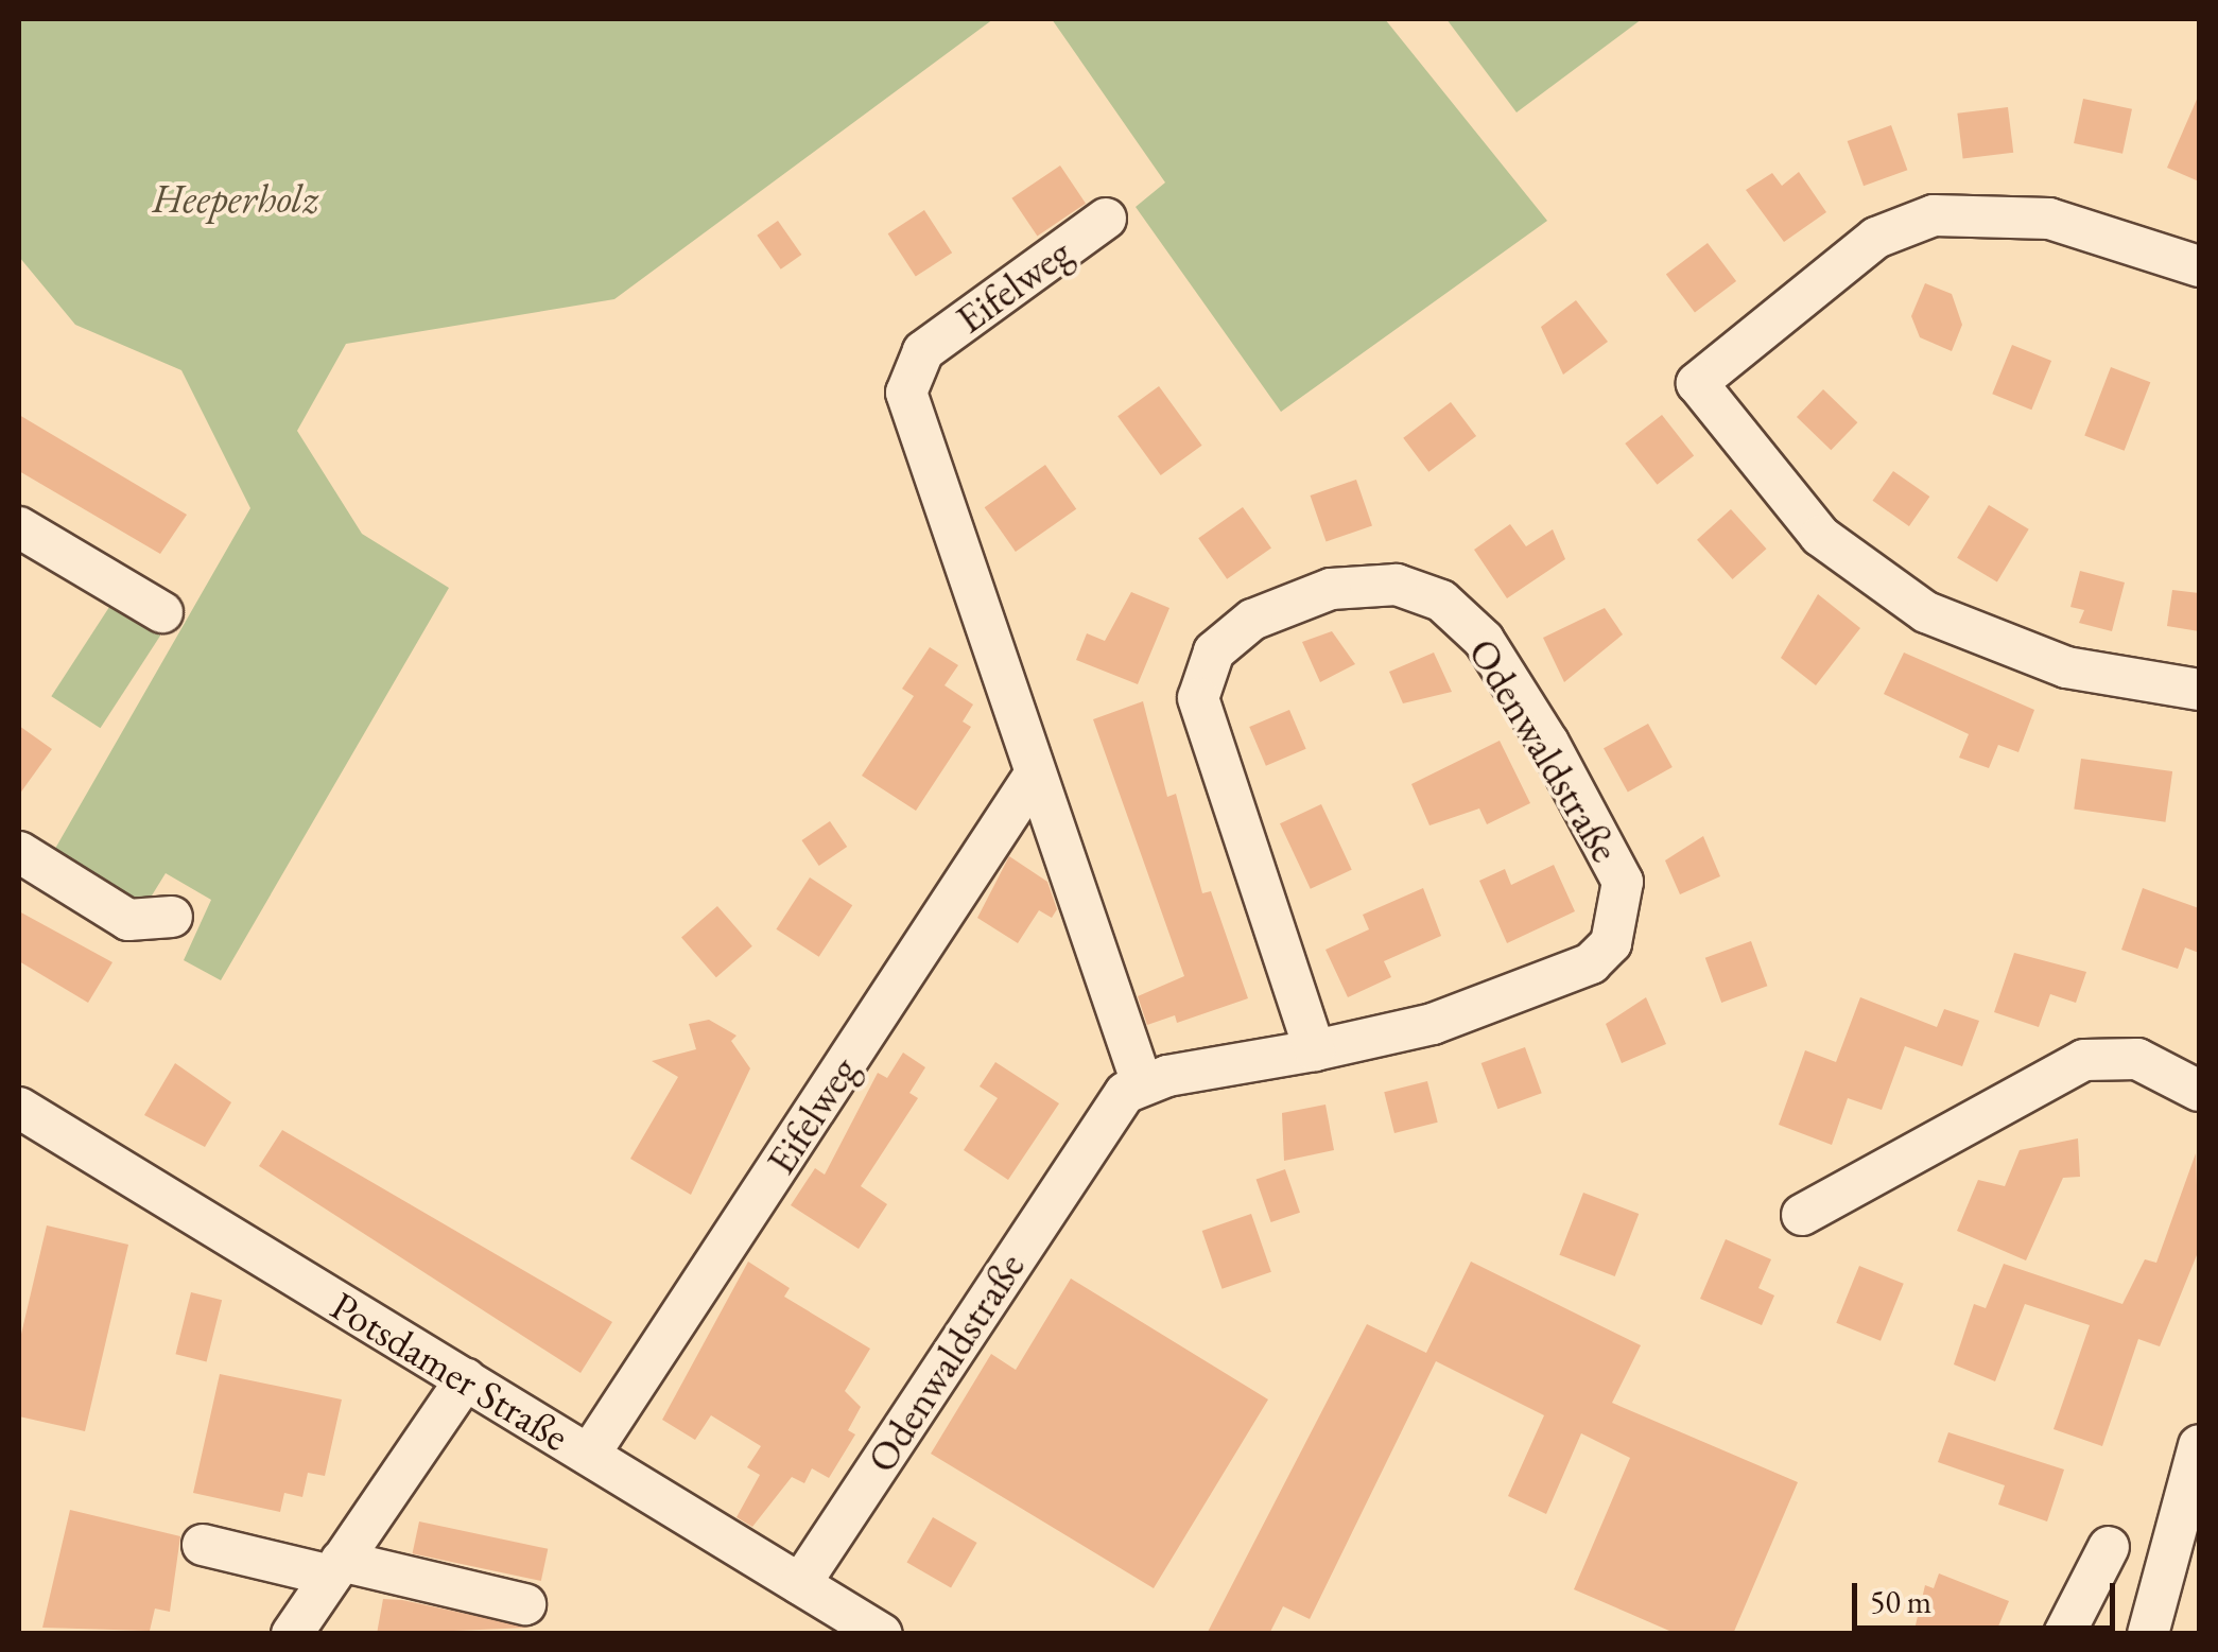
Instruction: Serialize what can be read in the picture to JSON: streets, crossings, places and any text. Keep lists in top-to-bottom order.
{
  "streets": {
    "street": ["Eifelweg", "Odenwaldstraße", "Potsdamer Straße"]
  },
  "crossings": [
    ["Eifelweg", "Odenwaldstraße"],
    ["Eifelweg", "Potsdamer Straße"],
    ["Odenwaldstraße", "Potsdamer Straße"]
  ],
  "parks": ["Heeperholz"],
  "scale_bar": "50 m"
}
